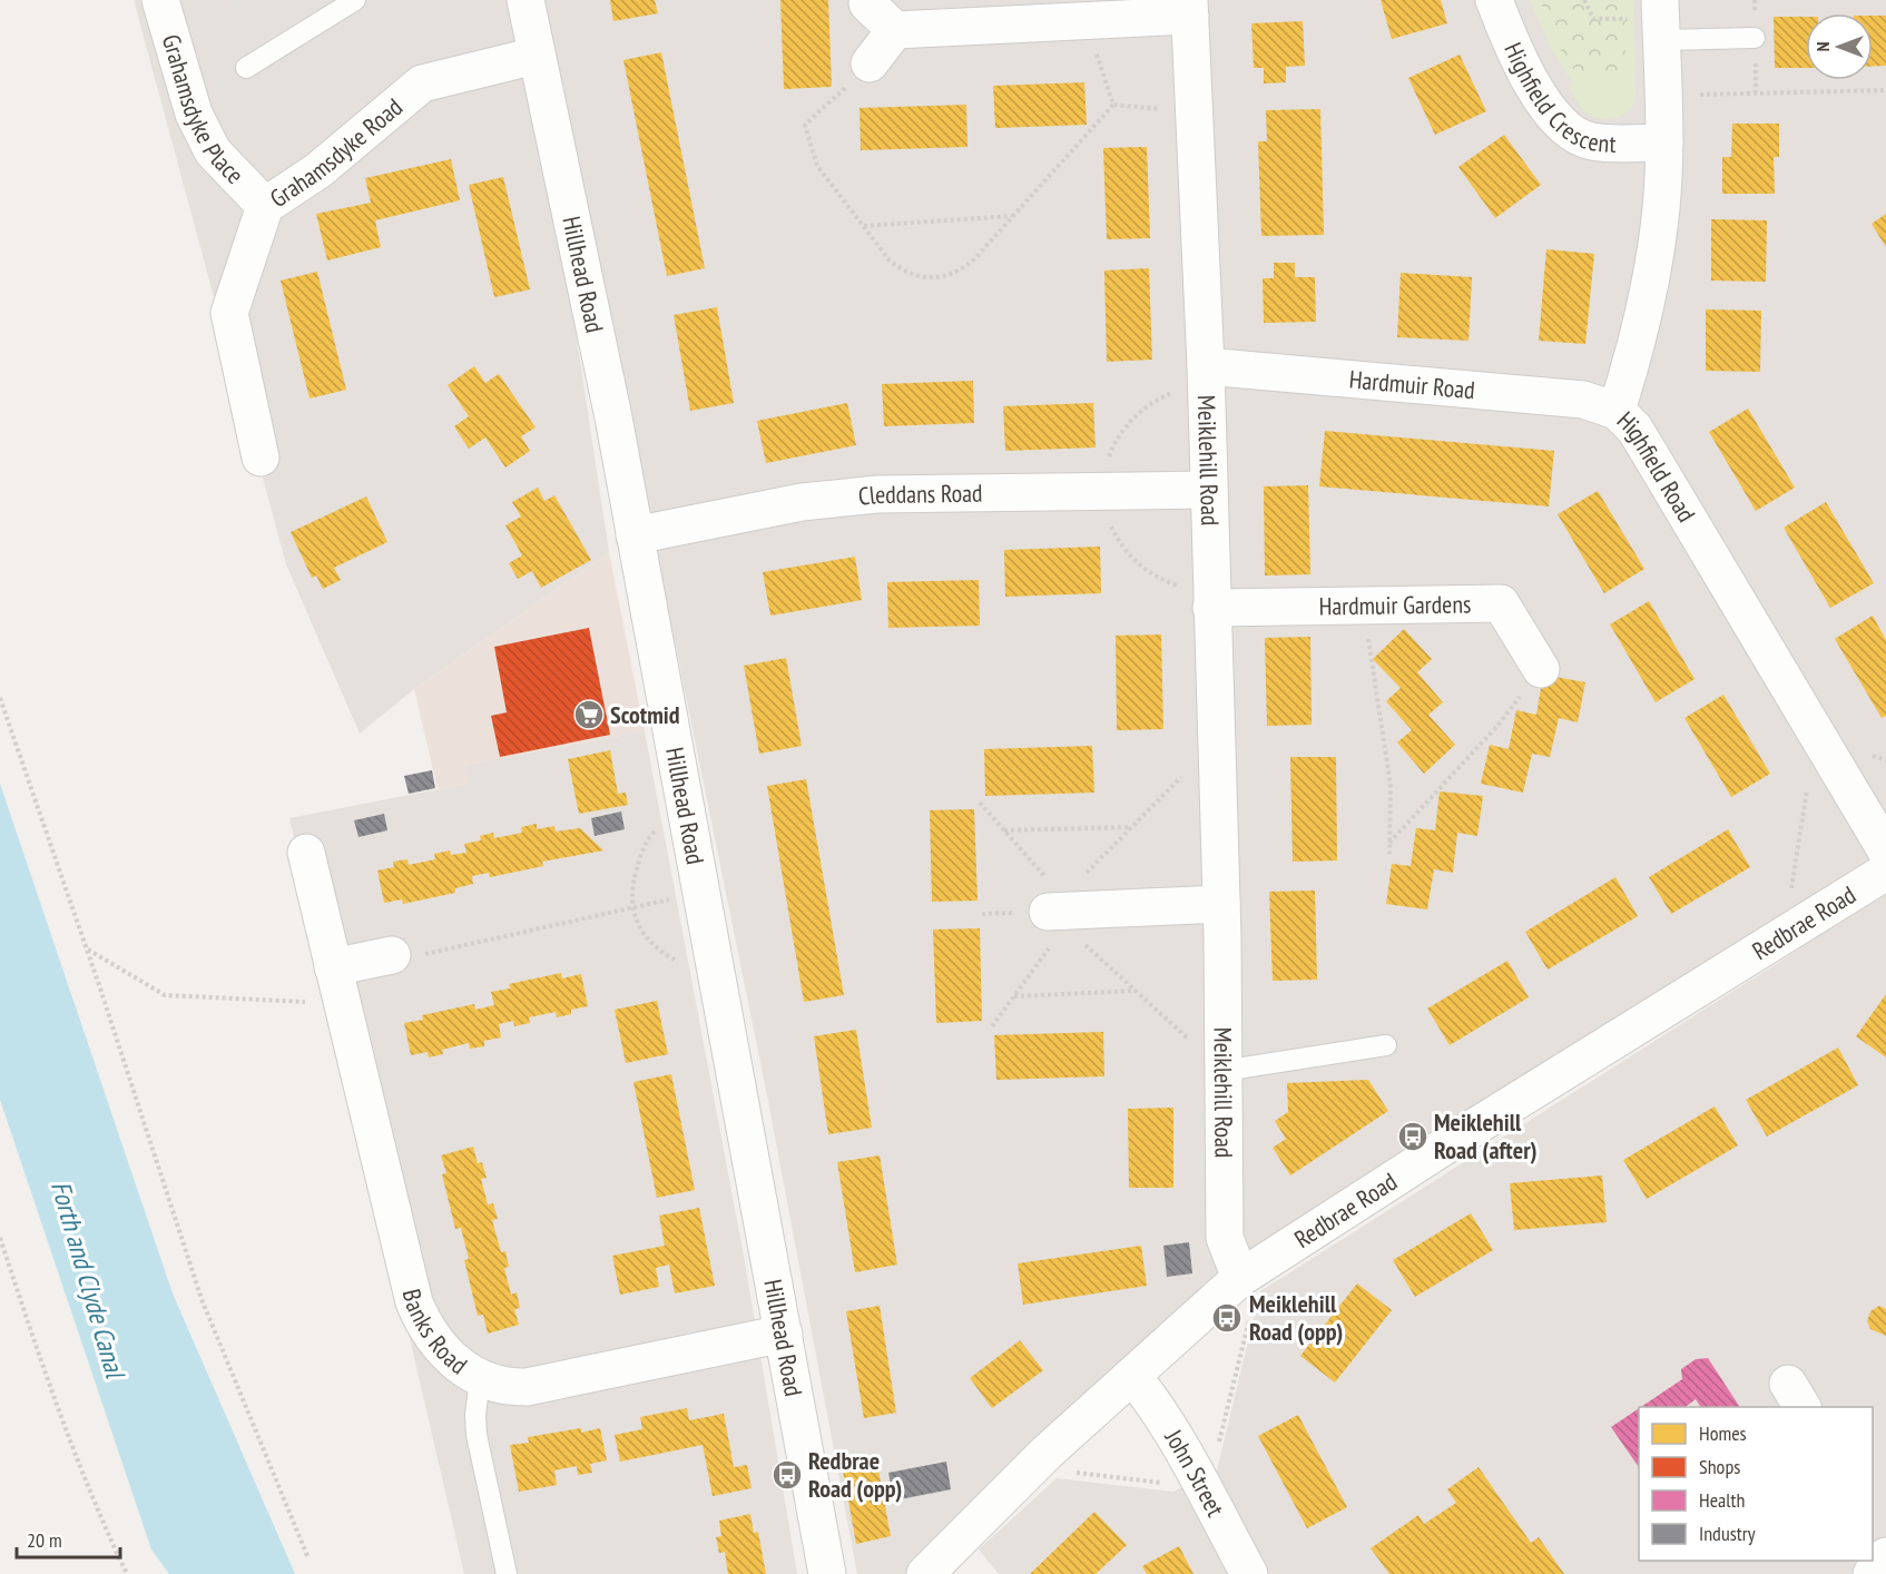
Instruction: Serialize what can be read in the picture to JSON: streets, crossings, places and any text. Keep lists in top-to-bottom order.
{
  "streets": {
    "street": [
      "Highfield Crescent",
      "Grahamsdyke Place",
      "Grahamsdyke Road",
      "Hillhead Road",
      "Hardmuir Road",
      "Meiklehill Road",
      "Highfield Road",
      "Cleddans Road",
      "Hardmuir Gardens",
      "Redbrae Road",
      "Banks Road",
      "John Street"
    ]
  },
  "crossings": [
    ["Highfield Crescent", "Highfield Road"],
    ["Grahamsdyke Place", "Grahamsdyke Road"],
    ["Grahamsdyke Road", "Hillhead Road"],
    ["Hillhead Road", "Cleddans Road"],
    ["Hillhead Road", "Banks Road"],
    ["Hardmuir Road", "Meiklehill Road"],
    ["Hardmuir Road", "Highfield Road"],
    ["Meiklehill Road", "Cleddans Road"],
    ["Meiklehill Road", "Hardmuir Gardens"],
    ["Meiklehill Road", "Redbrae Road"],
    ["Redbrae Road", "John Street"]
  ],
  "water": ["Forth and Clyde Canal"],
  "places": {
    "supermarket": ["Scotmid"],
    "bus stop": ["Meiklehill Road (after)", "Meiklehill Road (opp)", "Redbrae Road (opp)"]
  },
  "legend": [
    "Homes",
    "Shops",
    "Health",
    "Industry"
  ],
  "scale_bar": "20 m",
  "north": "left"
}
